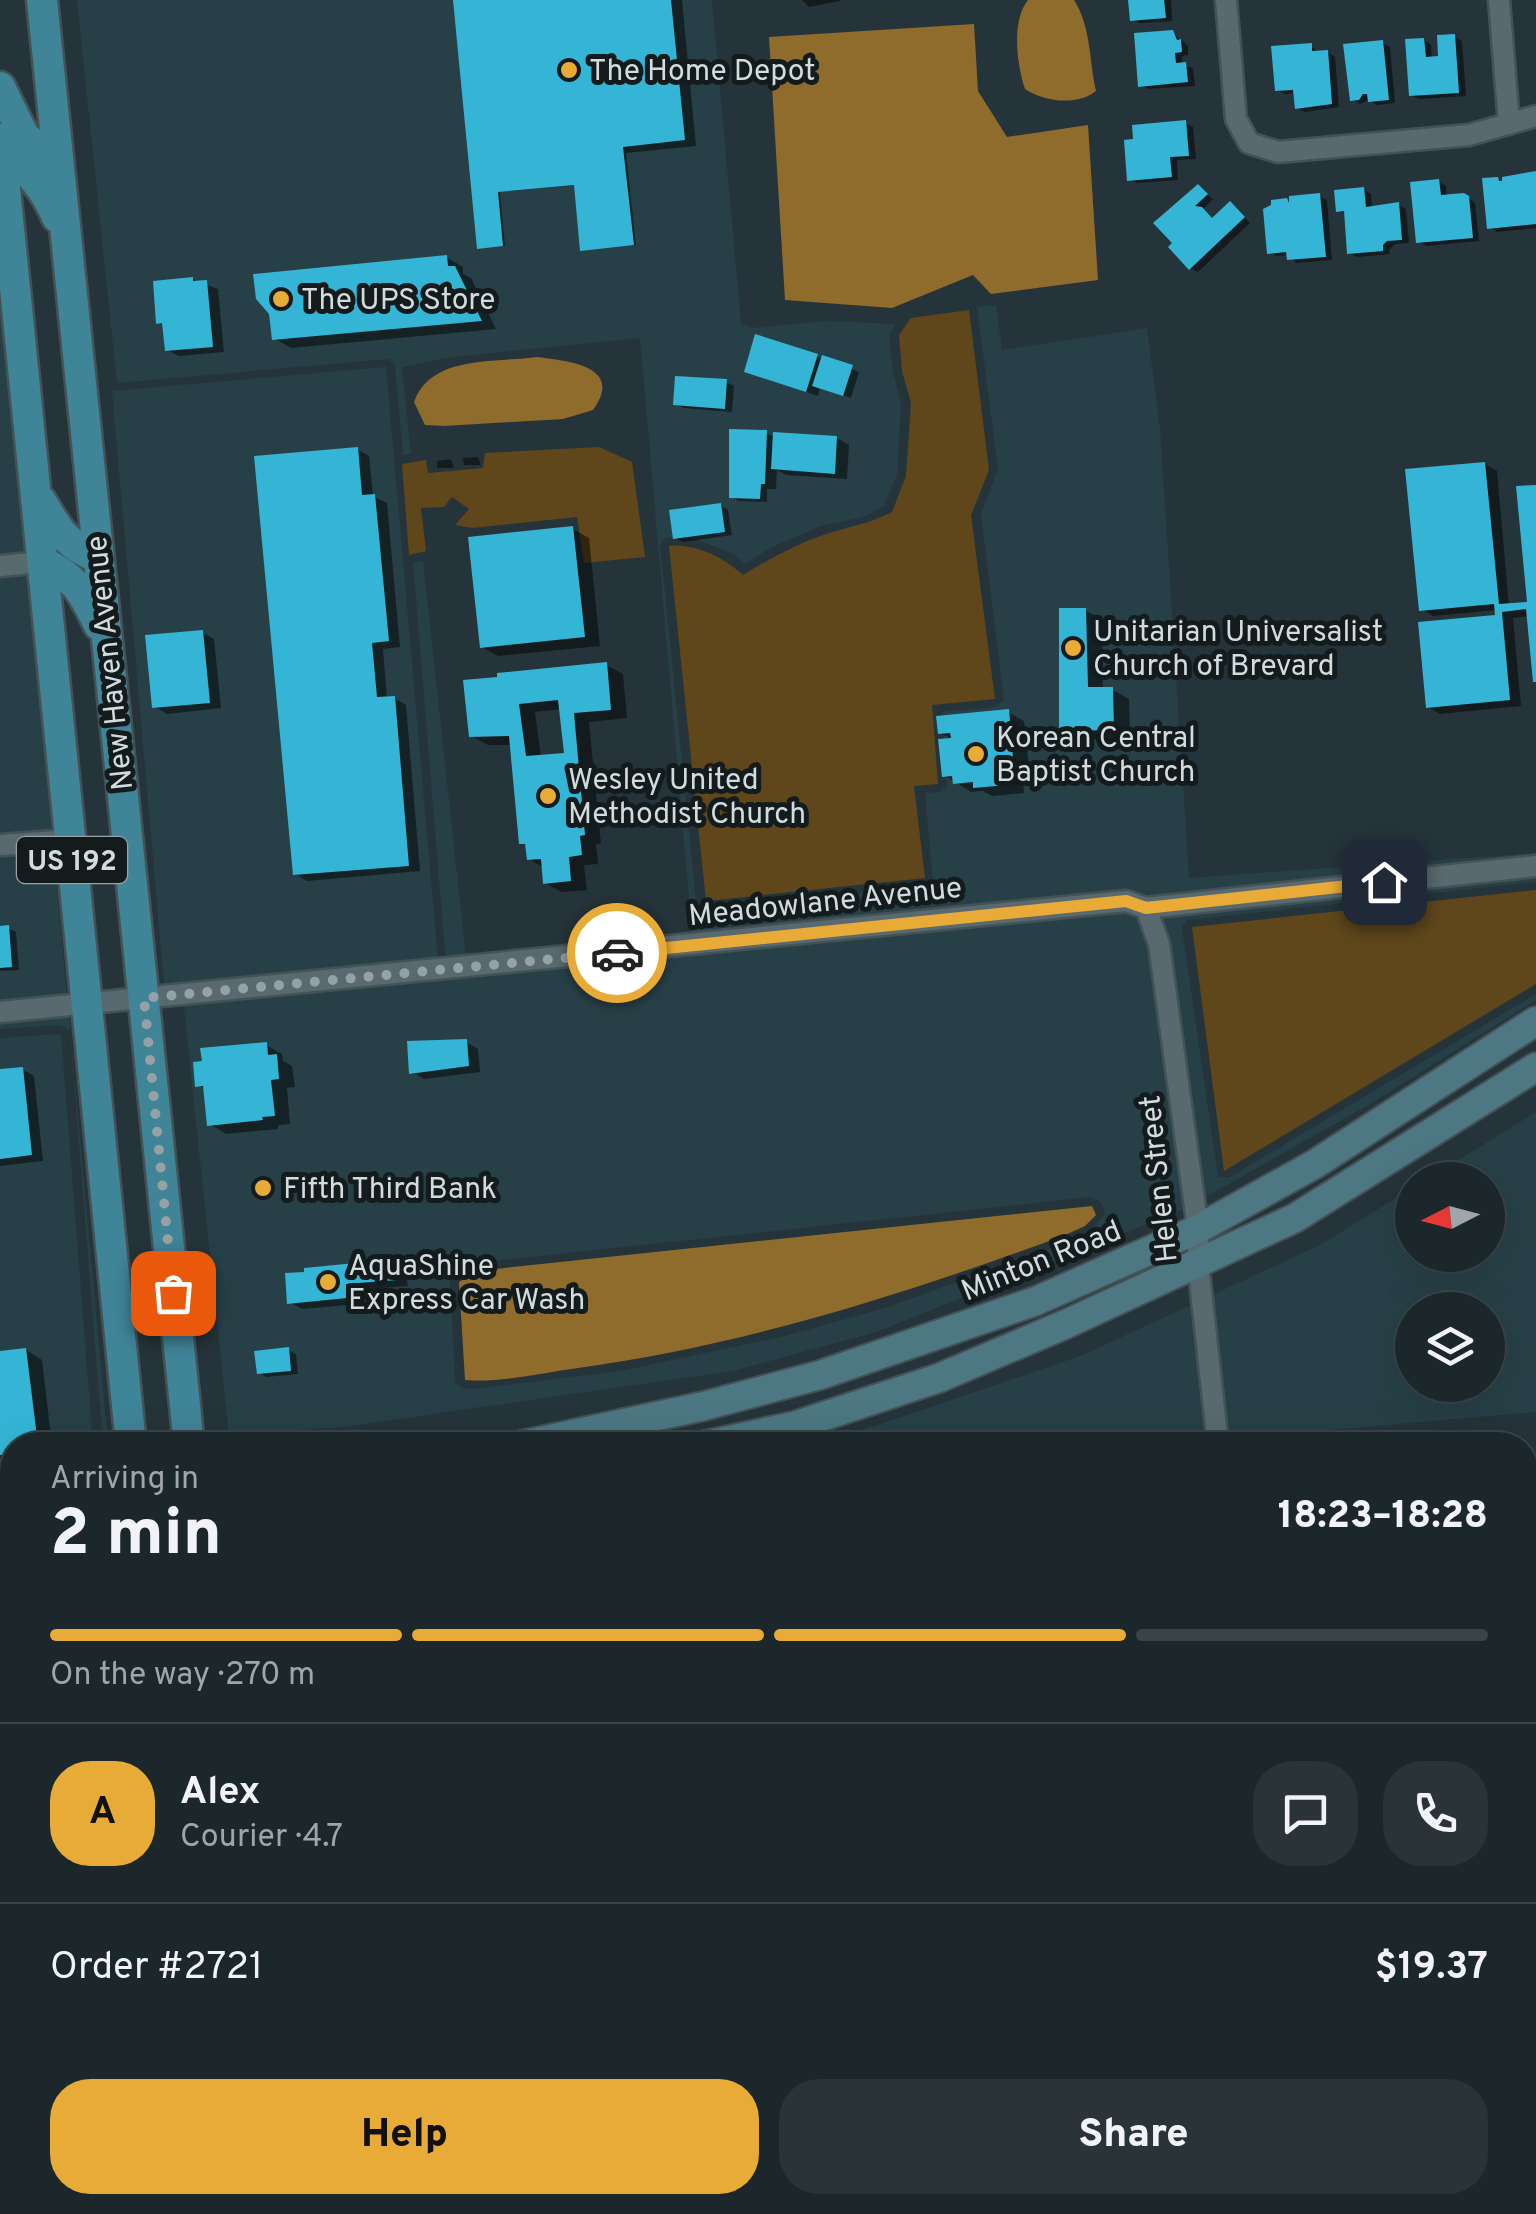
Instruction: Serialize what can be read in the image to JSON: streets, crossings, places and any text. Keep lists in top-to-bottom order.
{
  "streets": {
    "main road": ["New Haven Avenue", "US 192", "Minton Road"],
    "street": ["Meadowlane Avenue", "Helen Street"]
  },
  "crossings": [
    ["New Haven Avenue", "Meadowlane Avenue"],
    ["Meadowlane Avenue", "Helen Street"],
    ["Helen Street", "Minton Road"]
  ],
  "places": [
    "The Home Depot",
    "The UPS Store",
    "Unitarian Universalist Church of Brevard",
    "Korean Central Baptist Church",
    "Wesley United Methodist Church",
    "Fifth Third Bank",
    "AquaShine Express Car Wash"
  ],
  "north": "left",
  "page": {
    "heading": ["2 min", "Arriving in", "18:23–18:28"],
    "panel": [
      "Alex",
      "Courier · 4.7",
      "Order #2721",
      "$19.37"
    ],
    "bar": "On the way · 270 m",
    "round": "A",
    "buttons": ["Help", "Share"]
  }
}
